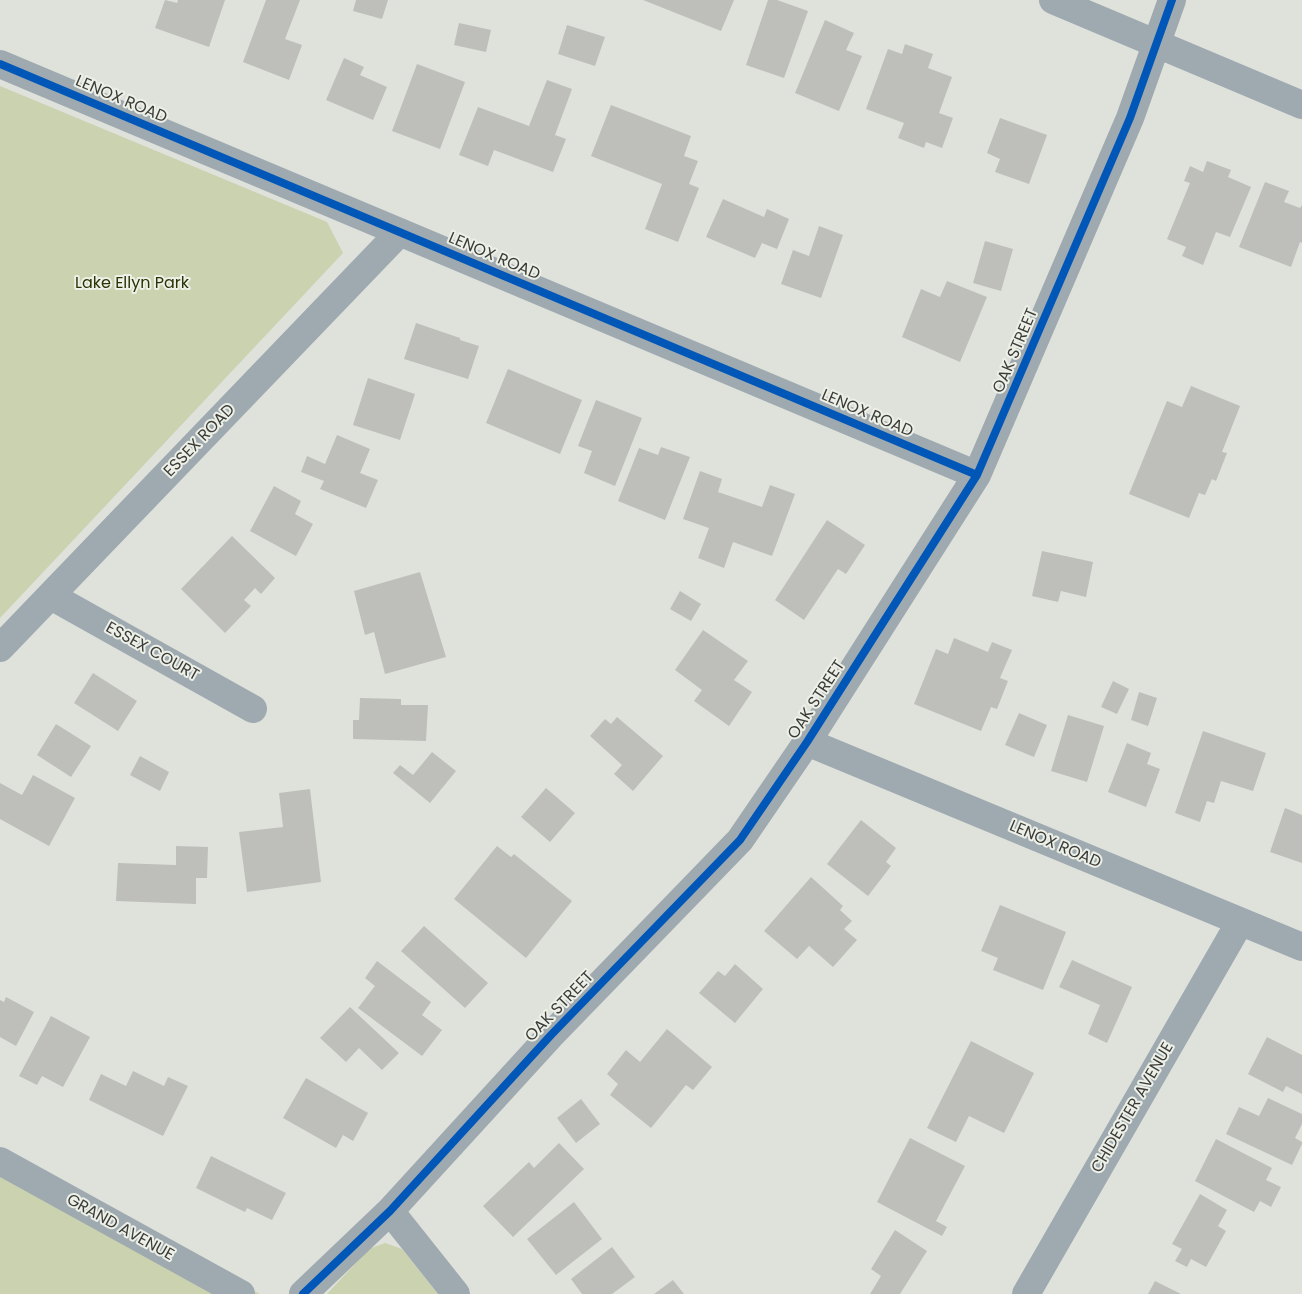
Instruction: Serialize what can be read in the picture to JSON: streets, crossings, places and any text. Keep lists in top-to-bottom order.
{
  "streets": {
    "street": [
      "LENOX ROAD",
      "OAK STREET",
      "ESSEX ROAD",
      "ESSEX COURT",
      "CHIDESTER AVENUE",
      "GRAND AVENUE"
    ]
  },
  "crossings": [
    ["LENOX ROAD", "OAK STREET"],
    ["LENOX ROAD", "ESSEX ROAD"],
    ["LENOX ROAD", "CHIDESTER AVENUE"],
    ["ESSEX ROAD", "ESSEX COURT"]
  ],
  "parks": ["Lake Ellyn Park"]
}
